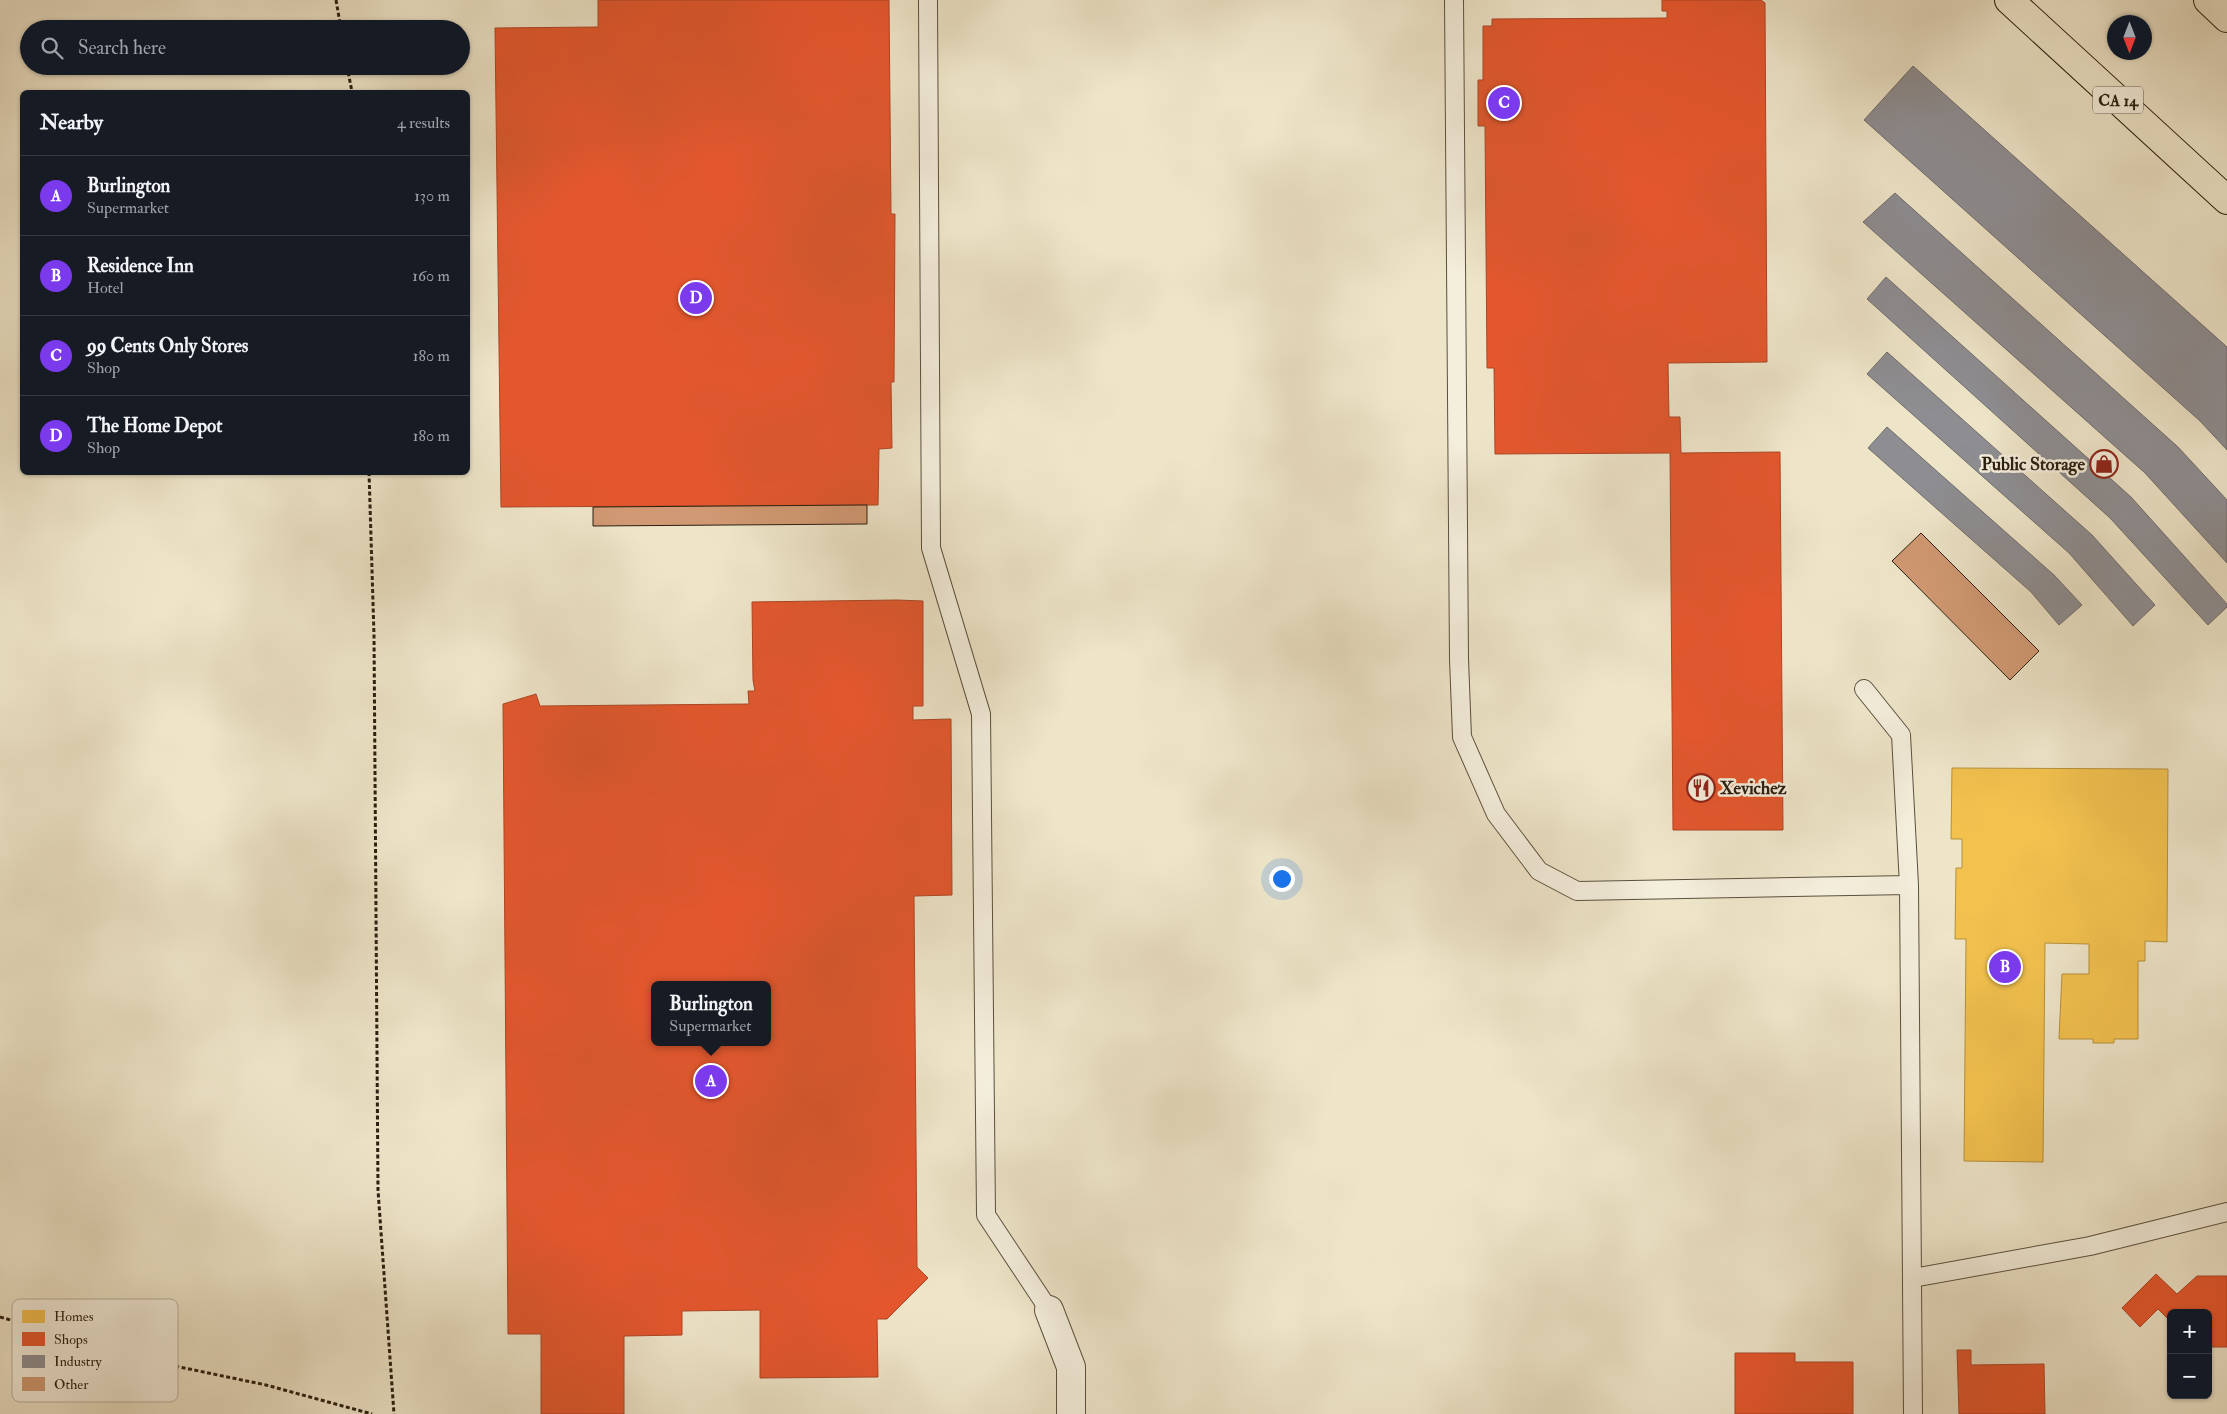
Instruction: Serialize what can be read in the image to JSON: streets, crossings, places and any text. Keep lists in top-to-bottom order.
{
  "streets": {
    "highway": ["CA 14"]
  },
  "places": {
    "shop": ["Public Storage"],
    "restaurant": ["Xevichez"]
  },
  "legend": [
    "Homes",
    "Shops",
    "Industry",
    "Other"
  ],
  "north": "bottom",
  "page": {
    "search": "Search here",
    "pins": [
      "C",
      "D",
      "B",
      "A"
    ],
    "heading": ["Nearby", "4 results"],
    "list": [
      {
        "mark": "A",
        "name": "Burlington",
        "note": "Supermarket",
        "value": "130 m"
      },
      {
        "mark": "B",
        "name": "Residence Inn",
        "note": "Hotel",
        "value": "160 m"
      },
      {
        "mark": "C",
        "name": "99 Cents Only Stores",
        "note": "Shop",
        "value": "180 m"
      },
      {
        "mark": "D",
        "name": "The Home Depot",
        "note": "Shop",
        "value": "180 m"
      }
    ],
    "popup": ["Burlington", "Supermarket"],
    "map_buttons": ["+", "−"]
  }
}
